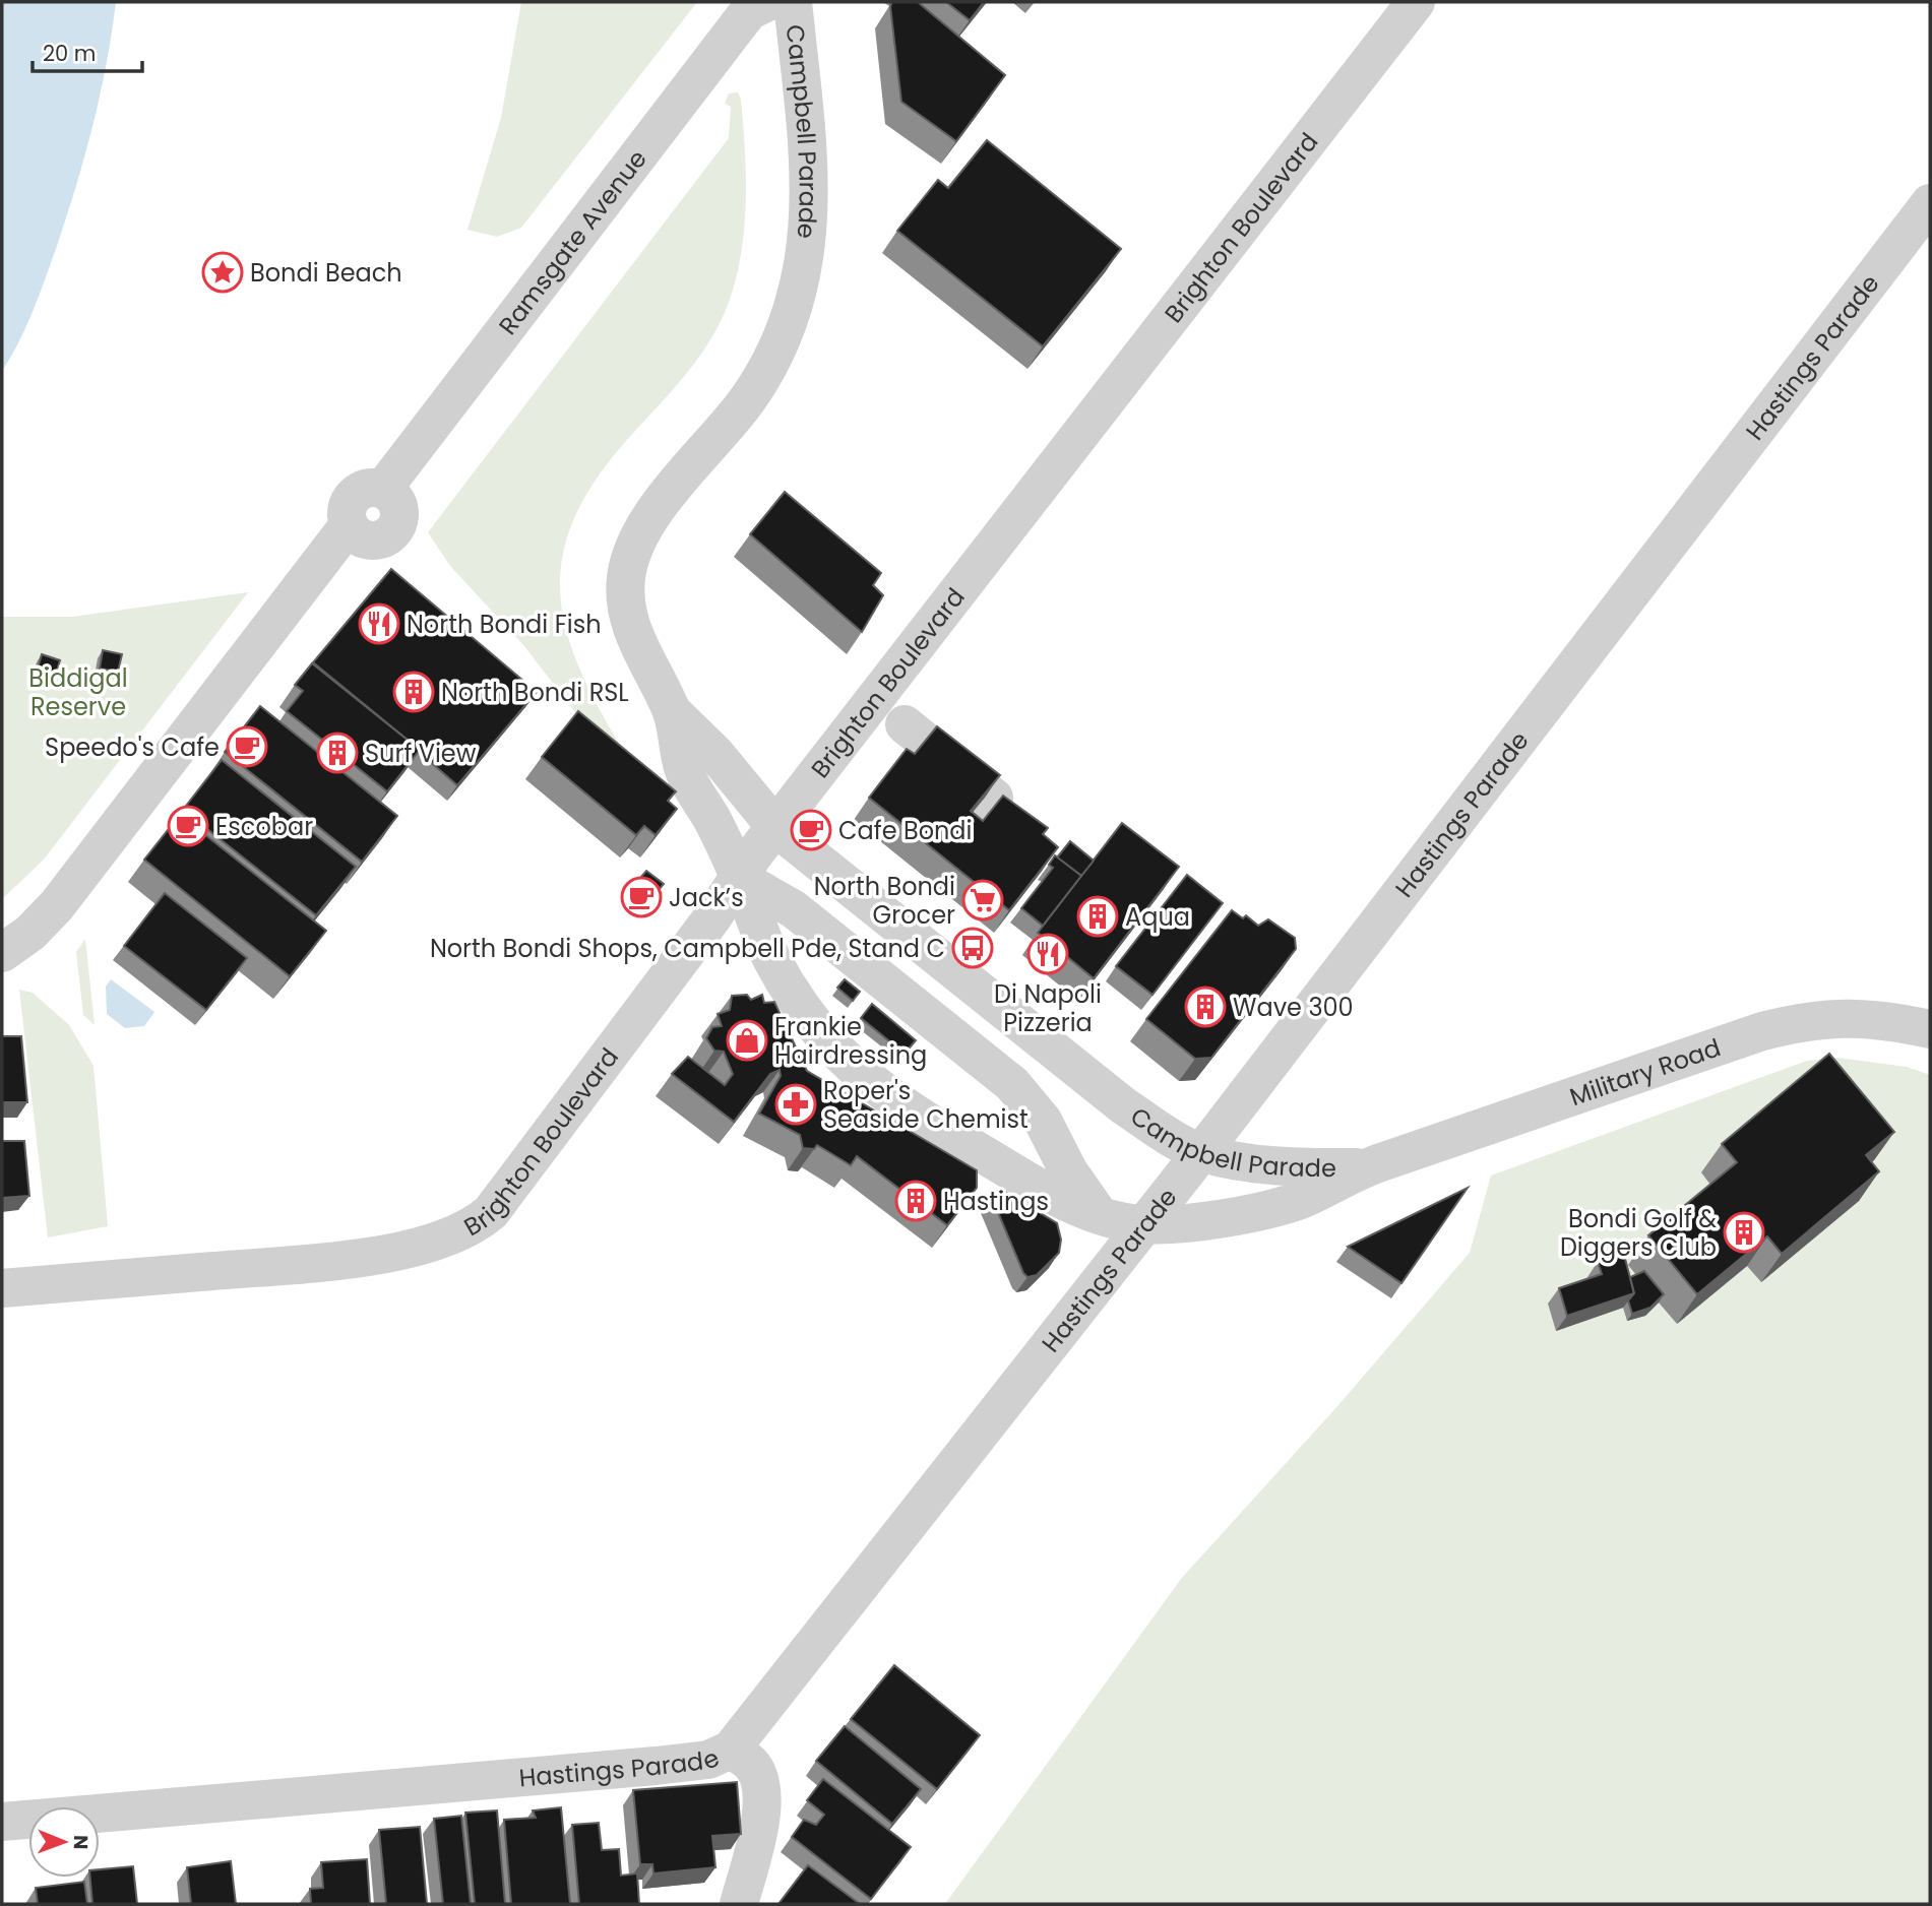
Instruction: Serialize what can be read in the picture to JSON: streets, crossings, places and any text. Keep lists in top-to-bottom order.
{
  "streets": {
    "street": [
      "Campbell Parade",
      "Brighton Boulevard",
      "Ramsgate Avenue",
      "Hastings Parade",
      "Military Road"
    ]
  },
  "crossings": [
    ["Campbell Parade", "Brighton Boulevard"],
    ["Campbell Parade", "Hastings Parade"],
    ["Campbell Parade", "Military Road"]
  ],
  "parks": ["Biddigal Reserve"],
  "places": {
    "place": ["Bondi Beach"],
    "restaurant": ["North Bondi Fish", "Di Napoli Pizzeria"],
    "building": [
      "North Bondi RSL",
      "Surf View",
      "Aqua",
      "Wave 300",
      "Hastings",
      "Bondi Golf & Diggers Club"
    ],
    "cafe": [
      "Speedo's Cafe",
      "Escobar",
      "Cafe Bondi",
      "Jack’s"
    ],
    "supermarket": ["North Bondi Grocer"],
    "bus stop": ["North Bondi Shops, Campbell Pde, Stand C"],
    "shop": ["Frankie Hairdressing"],
    "pharmacy": ["Roper's Seaside Chemist"]
  },
  "scale_bar": "20 m",
  "north": "right"
}
